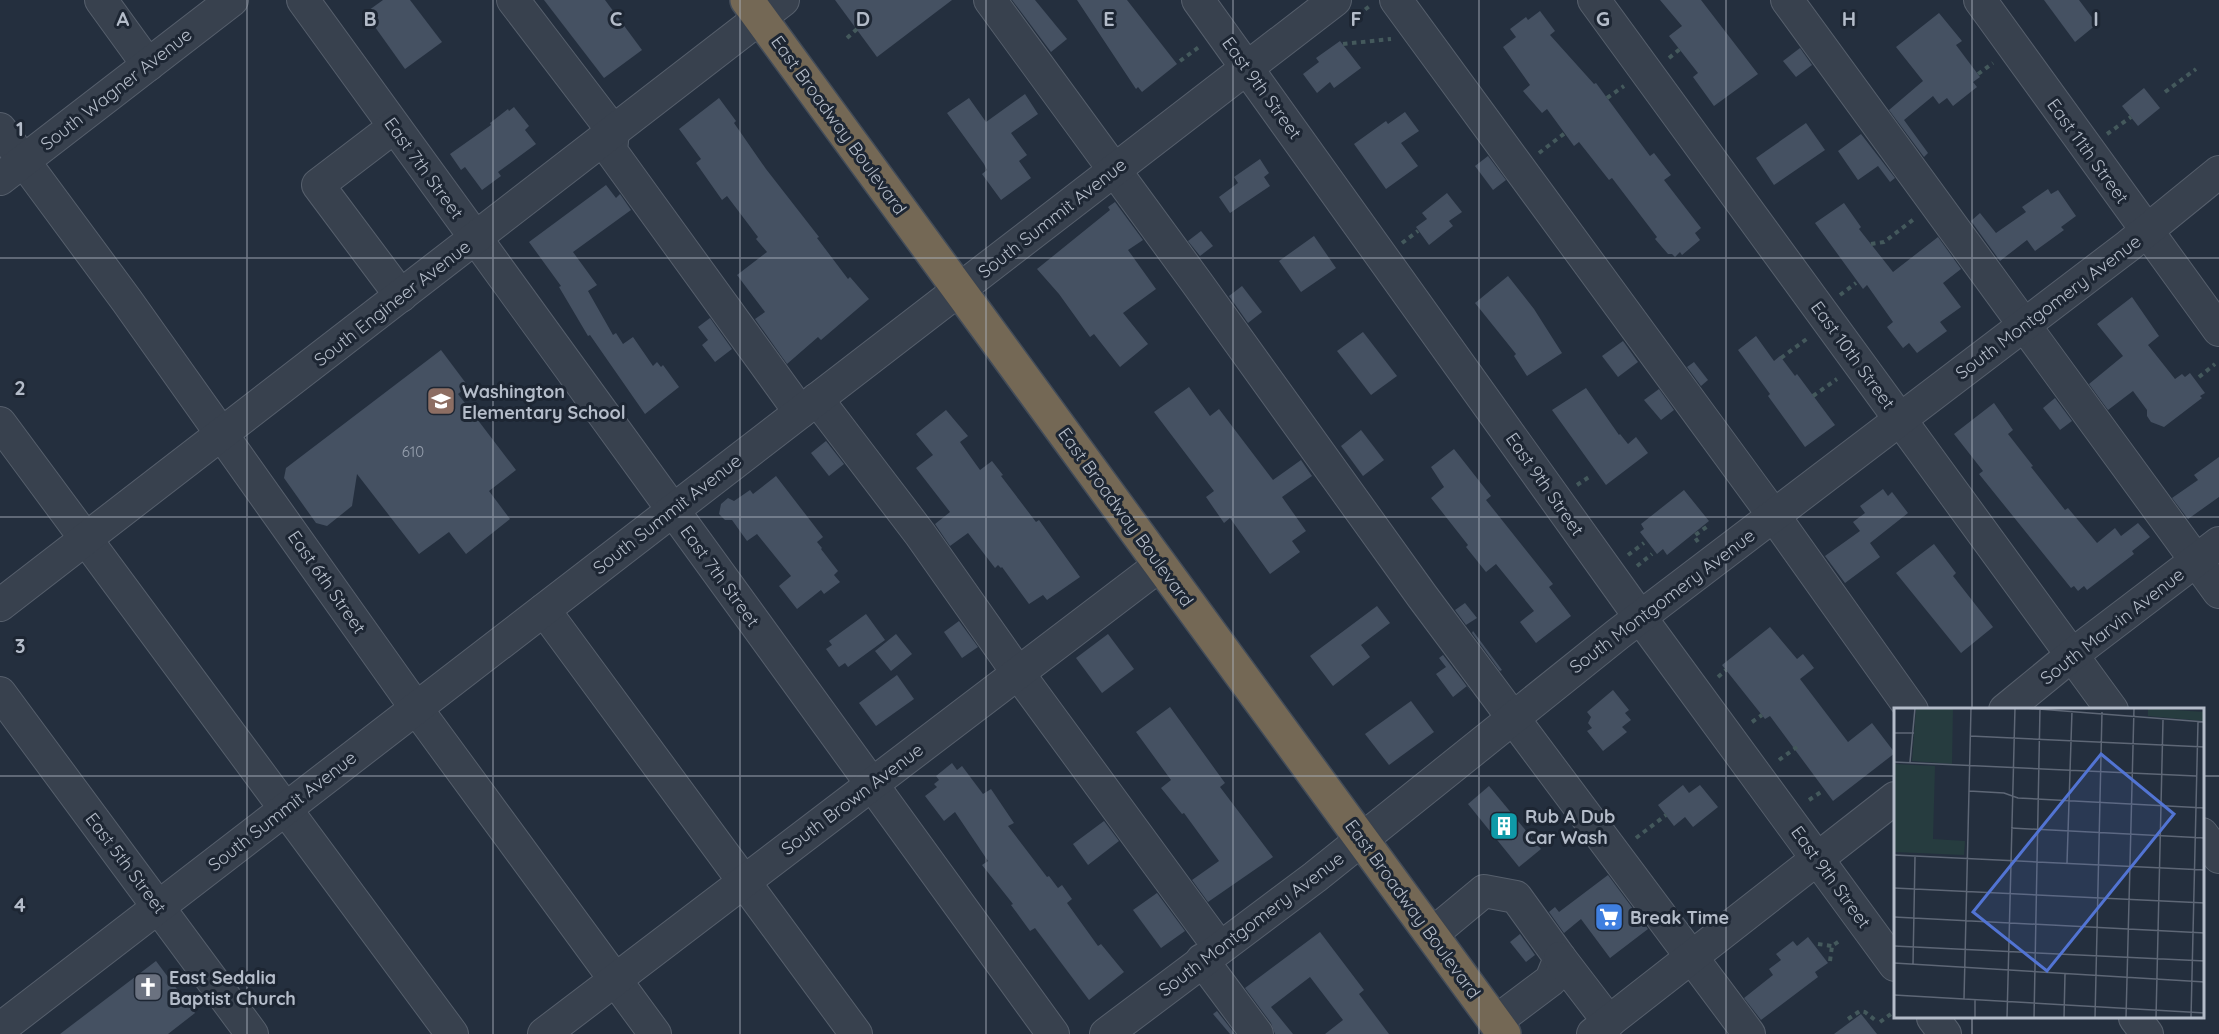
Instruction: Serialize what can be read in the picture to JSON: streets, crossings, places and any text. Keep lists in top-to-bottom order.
{
  "streets": {
    "highway": ["East Broadway Boulevard"],
    "street": [
      "East 9th Street",
      "South Wagner Avenue",
      "East 11th Street",
      "East 7th Street",
      "South Summit Avenue",
      "South Engineer Avenue",
      "South Montgomery Avenue",
      "East 10th Street",
      "East 6th Street",
      "South Marvin Avenue",
      "South Brown Avenue",
      "East 5th Street"
    ]
  },
  "crossings": [
    ["East 9th Street", "South Summit Avenue"],
    ["East 9th Street", "South Montgomery Avenue"],
    ["South Wagner Avenue", "East 6th Street"],
    ["East Broadway Boulevard", "South Summit Avenue"],
    ["East Broadway Boulevard", "South Engineer Avenue"],
    ["East Broadway Boulevard", "South Montgomery Avenue"],
    ["East Broadway Boulevard", "South Brown Avenue"],
    ["East 11th Street", "South Montgomery Avenue"],
    ["East 7th Street", "South Summit Avenue"],
    ["East 7th Street", "South Engineer Avenue"],
    ["East 7th Street", "South Brown Avenue"],
    ["South Summit Avenue", "East 6th Street"],
    ["South Summit Avenue", "East 5th Street"],
    ["South Engineer Avenue", "East 6th Street"],
    ["South Montgomery Avenue", "East 10th Street"],
    ["East 10th Street", "South Marvin Avenue"],
    ["East 6th Street", "South Brown Avenue"]
  ],
  "places": {
    "school or university": ["Washington Elementary School"],
    "building": ["Rub A Dub Car Wash"],
    "supermarket": ["Break Time"],
    "church": ["East Sedalia Baptist Church"]
  },
  "house_numbers": ["610"],
  "grid": {
    "columns": [
      "A",
      "B",
      "C",
      "D",
      "E",
      "F",
      "G",
      "H",
      "I"
    ],
    "rows": [
      "1",
      "2",
      "3",
      "4"
    ]
  }
}
